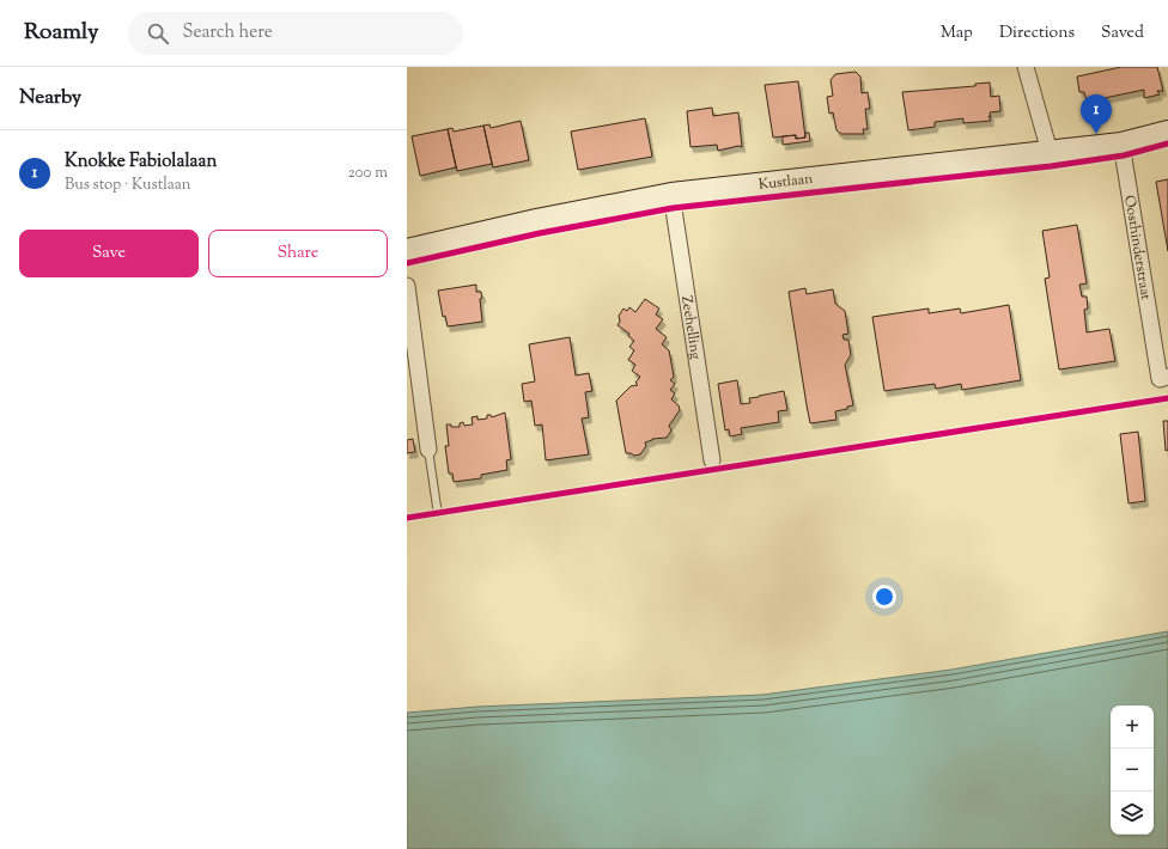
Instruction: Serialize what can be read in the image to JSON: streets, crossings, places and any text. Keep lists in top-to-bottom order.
{
  "streets": {
    "street": ["Kustlaan", "Oosthinderstraat", "Zeehelling"]
  },
  "crossings": [
    ["Kustlaan", "Oosthinderstraat"],
    ["Kustlaan", "Zeehelling"]
  ],
  "page": {
    "header": "Roamly",
    "search": "Search here",
    "nav": ["Map", "Directions", "Saved"],
    "heading": "Nearby",
    "pins": "1",
    "list": [
      {
        "mark": "1",
        "name": "Knokke Fabiolalaan",
        "note": "Bus stop · Kustlaan",
        "value": "200 m"
      }
    ],
    "buttons": ["Save", "Share"],
    "map_buttons": ["+", "−"]
  }
}
